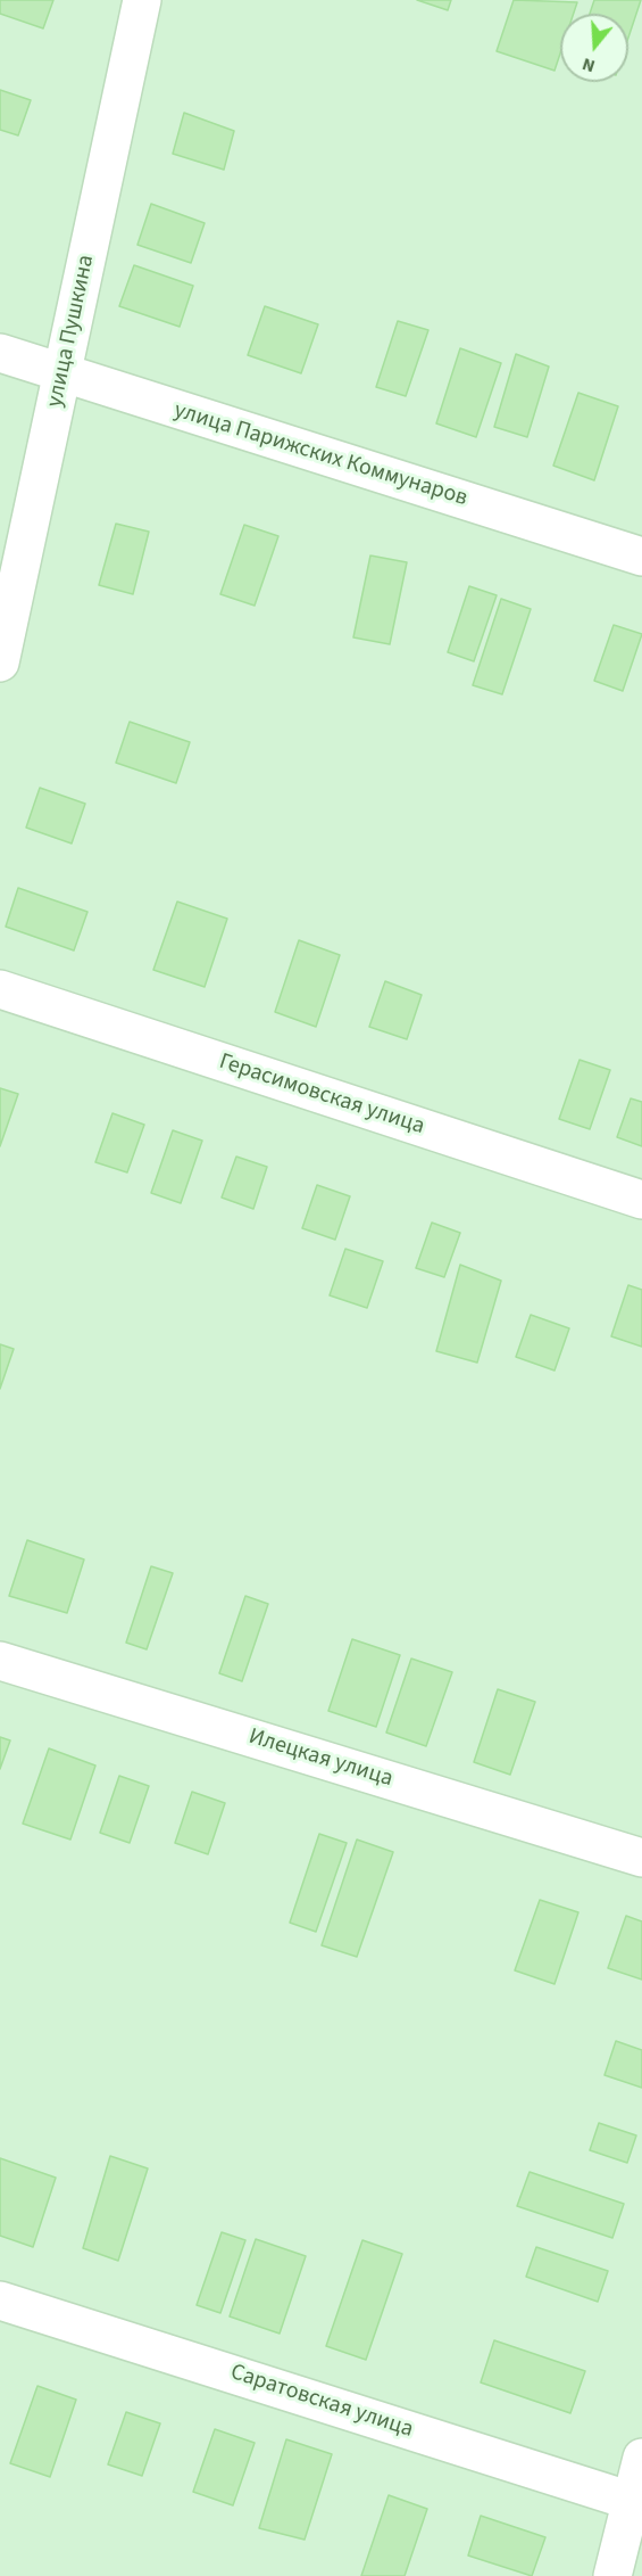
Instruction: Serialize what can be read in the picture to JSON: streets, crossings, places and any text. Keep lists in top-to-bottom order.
{
  "streets": {
    "street": [
      "улица Пушкина",
      "улица Парижских Коммунаров",
      "Герасимовская улица",
      "Илецкая улица",
      "Саратовская улица"
    ]
  },
  "crossings": [
    ["улица Пушкина", "улица Парижских Коммунаров"]
  ],
  "north": "bottom"
}
